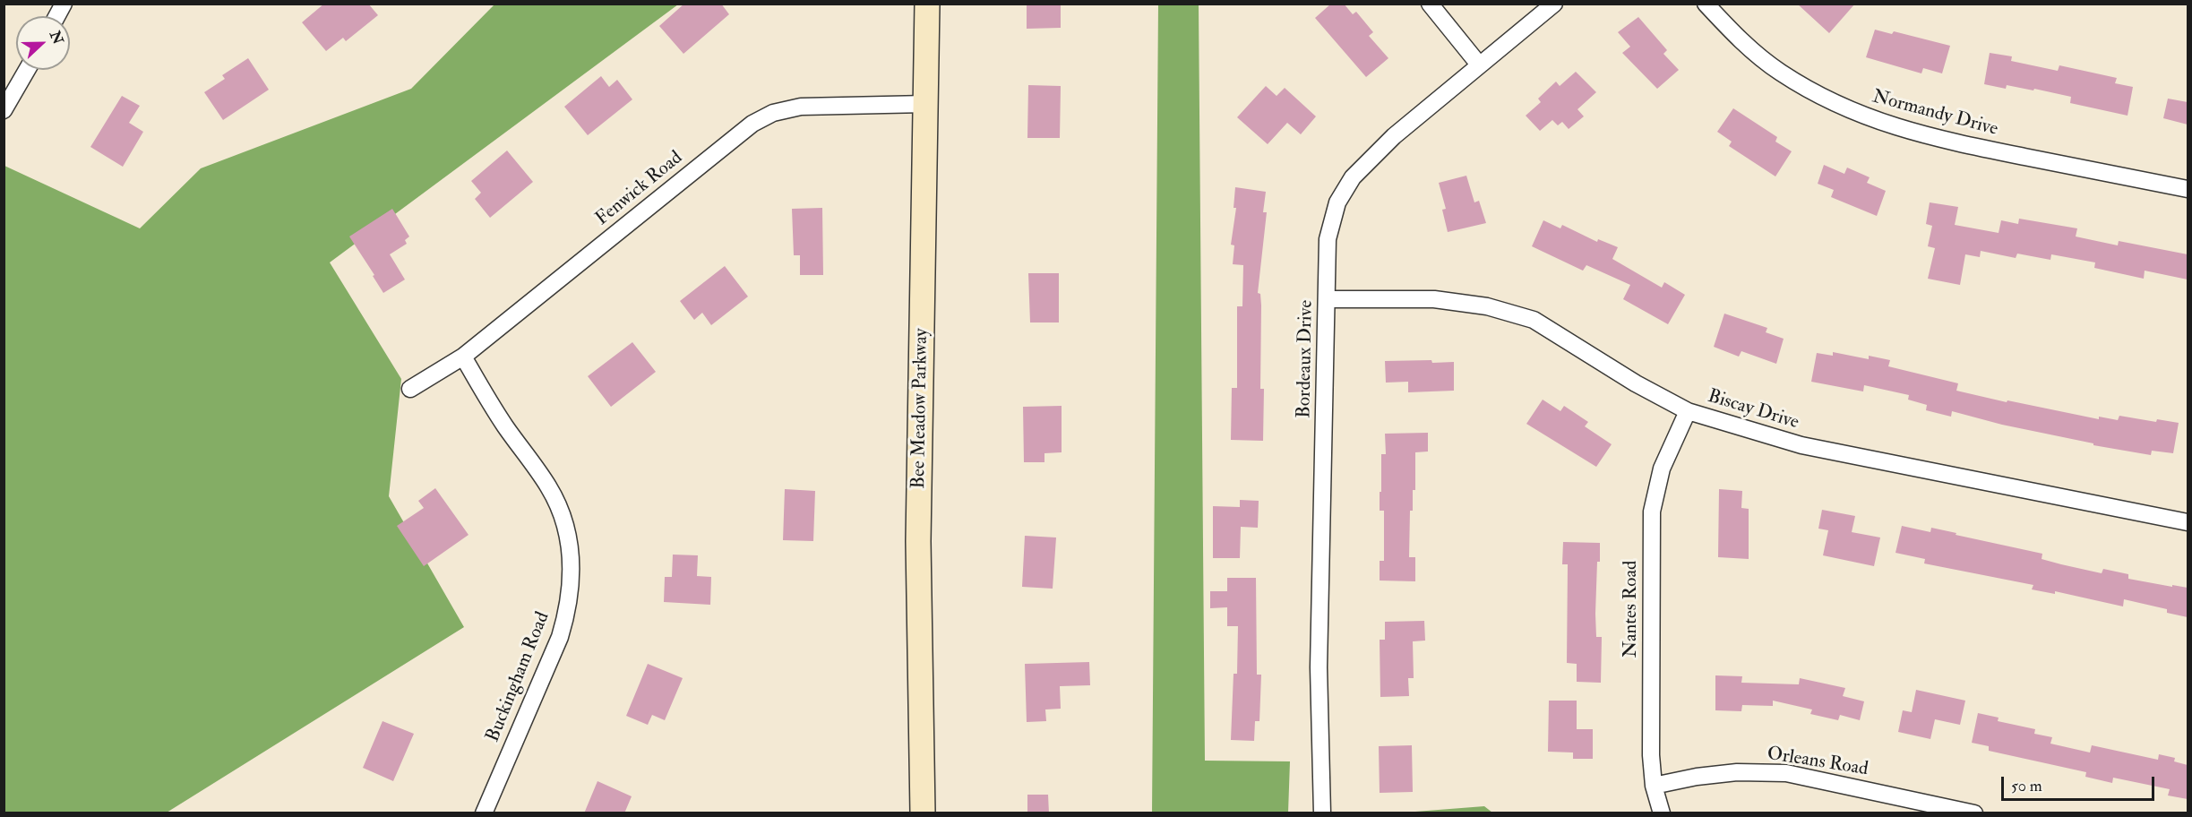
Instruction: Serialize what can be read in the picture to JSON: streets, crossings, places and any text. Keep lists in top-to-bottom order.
{
  "streets": {
    "street": [
      "Normandy Drive",
      "Fenwick Road",
      "Bordeaux Drive",
      "Bee Meadow Parkway",
      "Biscay Drive",
      "Nantes Road",
      "Buckingham Road",
      "Orleans Road"
    ]
  },
  "crossings": [
    ["Fenwick Road", "Bee Meadow Parkway"],
    ["Fenwick Road", "Buckingham Road"],
    ["Bordeaux Drive", "Biscay Drive"],
    ["Biscay Drive", "Nantes Road"],
    ["Nantes Road", "Orleans Road"]
  ],
  "scale_bar": "50 m",
  "north": "right"
}
